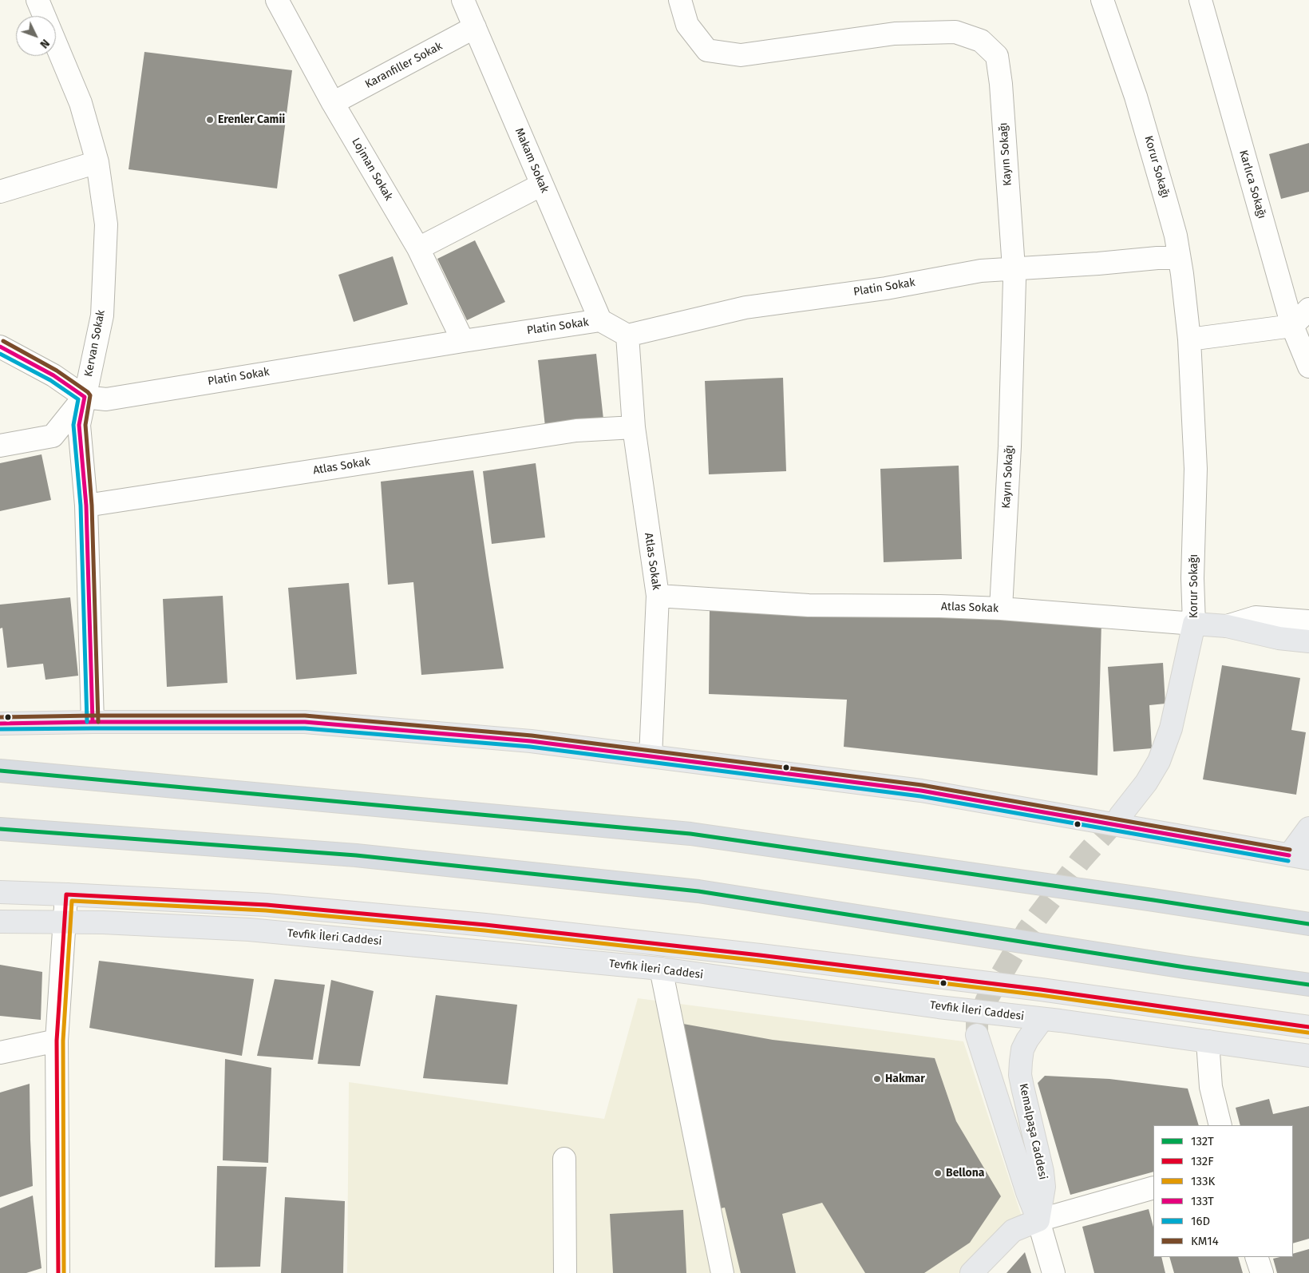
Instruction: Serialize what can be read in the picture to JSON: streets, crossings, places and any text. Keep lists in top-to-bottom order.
{
  "streets": {
    "main road": [
      "Korur Sokağı",
      "Atlas Sokak",
      "Tevfik İleri Caddesi",
      "Kemalpaşa Caddesi"
    ],
    "street": [
      "Karanfiller Sokak",
      "Kayın Sokağı",
      "Makam Sokak",
      "Lojman Sokak",
      "Karlıca Sokağı",
      "Platin Sokak",
      "Kervan Sokak"
    ]
  },
  "crossings": [
    ["Karanfiller Sokak", "Makam Sokak"],
    ["Karanfiller Sokak", "Lojman Sokak"],
    ["Kayın Sokağı", "Platin Sokak"],
    ["Kayın Sokağı", "Atlas Sokak"],
    ["Makam Sokak", "Platin Sokak"],
    ["Korur Sokağı", "Platin Sokak"],
    ["Korur Sokağı", "Atlas Sokak"],
    ["Lojman Sokak", "Platin Sokak"],
    ["Platin Sokak", "Kervan Sokak"],
    ["Kervan Sokak", "Atlas Sokak"],
    ["Tevfik İleri Caddesi", "Kemalpaşa Caddesi"]
  ],
  "places": ["Erenler Camii", "Hakmar", "Bellona"],
  "lines": [
    "transit line KM14",
    "transit line 133T",
    "transit line 16D",
    "transit line 132T",
    "transit line 132F",
    "transit line 133K"
  ],
  "legend": [
    "132T",
    "132F",
    "133K",
    "133T",
    "16D",
    "KM14"
  ],
  "north": "bottom right"
}
